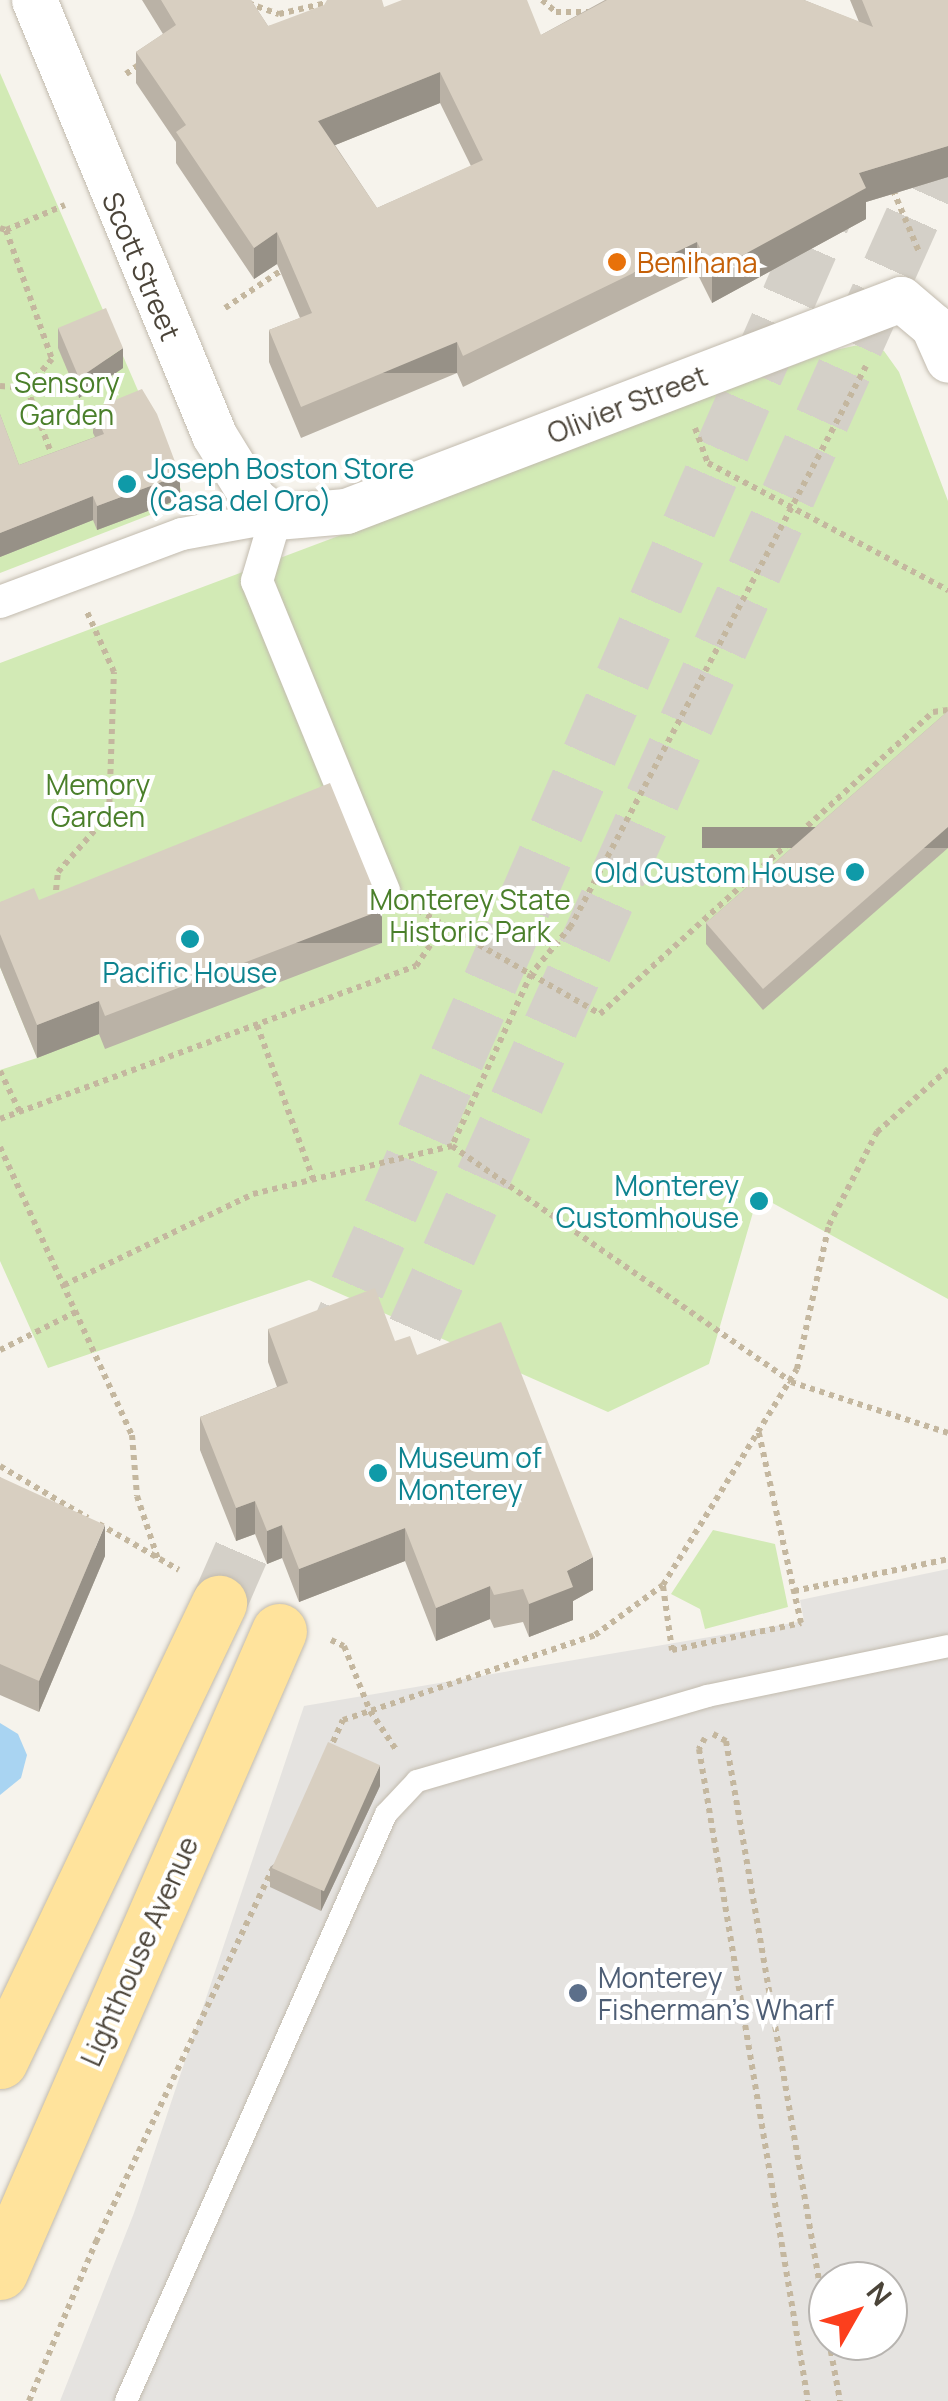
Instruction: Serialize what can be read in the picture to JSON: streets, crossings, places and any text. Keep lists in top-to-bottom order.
{
  "streets": {
    "main road": ["Lighthouse Avenue"],
    "street": ["Scott Street", "Olivier Street"]
  },
  "crossings": [
    ["Scott Street", "Olivier Street"]
  ],
  "parks": ["Sensory Garden", "Memory Garden", "Monterey State Historic Park"],
  "places": [
    "Benihana",
    "Joseph Boston Store (Casa del Oro)",
    "Old Custom House",
    "Pacific House",
    "Monterey Customhouse",
    "Museum of Monterey",
    "Monterey Fisherman's Wharf"
  ],
  "north": "top right"
}
